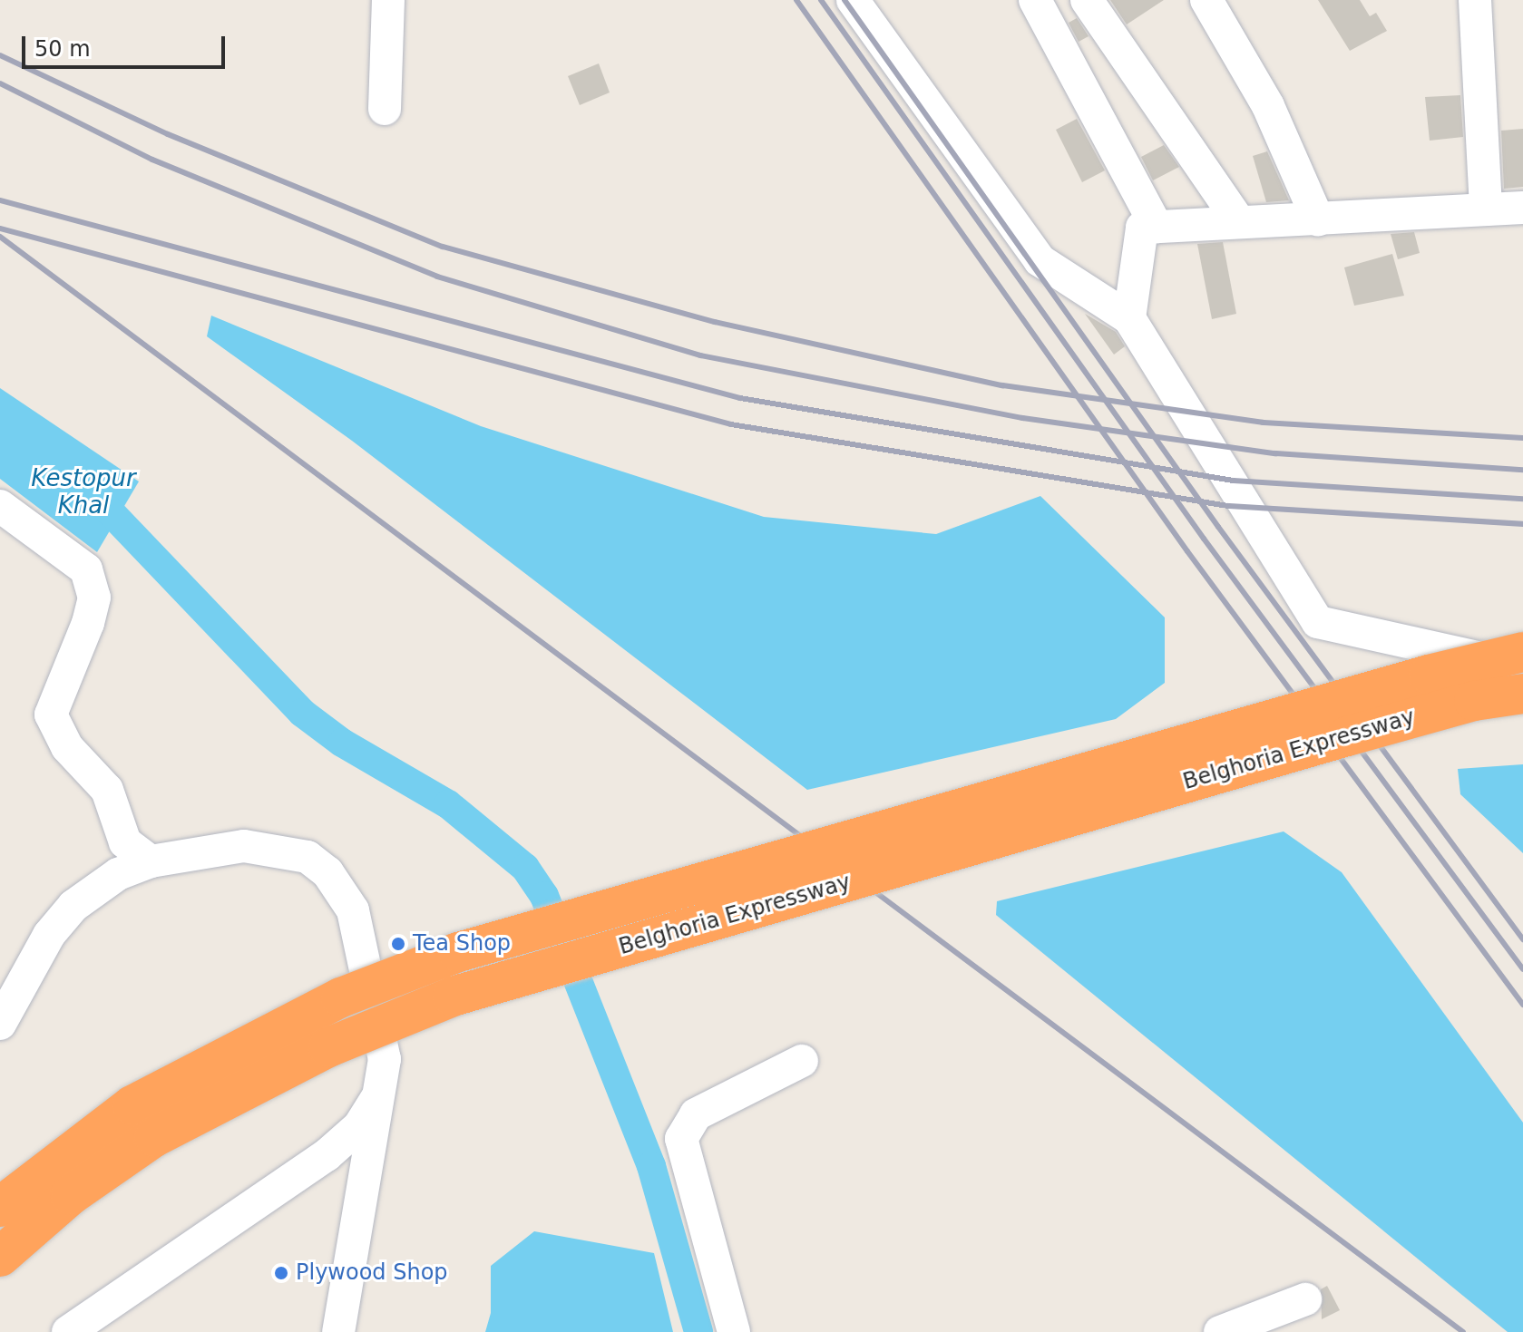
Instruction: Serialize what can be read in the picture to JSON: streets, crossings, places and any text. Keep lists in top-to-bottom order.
{
  "streets": {
    "highway": ["Belghoria Expressway"]
  },
  "water": ["Kestopur Khal"],
  "places": ["Tea Shop", "Plywood Shop"],
  "scale_bar": "50 m"
}
